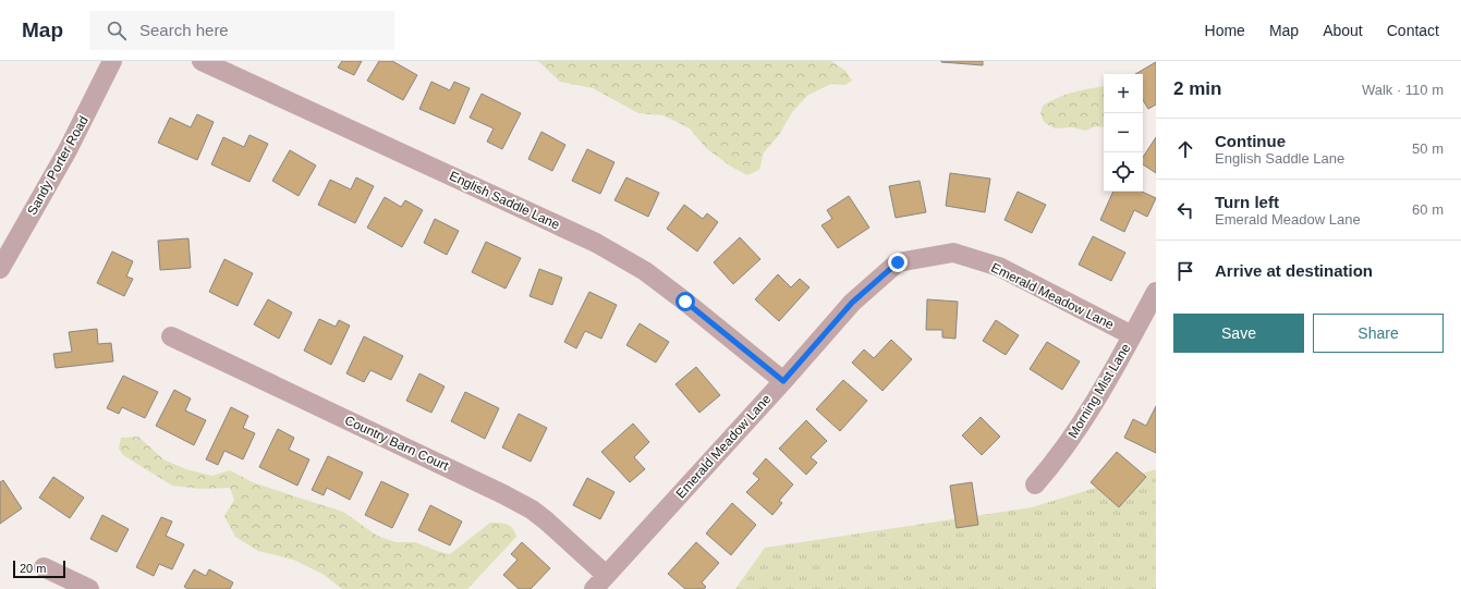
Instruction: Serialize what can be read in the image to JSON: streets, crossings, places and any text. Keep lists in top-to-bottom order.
{
  "streets": {
    "street": [
      "Sandy Porter Road",
      "English Saddle Lane",
      "Emerald Meadow Lane",
      "Morning Mist Lane",
      "Country Barn Court"
    ]
  },
  "crossings": [
    ["English Saddle Lane", "Emerald Meadow Lane"],
    ["Emerald Meadow Lane", "Morning Mist Lane"],
    ["Emerald Meadow Lane", "Country Barn Court"]
  ],
  "scale_bar": "20 m",
  "page": {
    "header": "Map",
    "search": "Search here",
    "nav": [
      "Home",
      "Map",
      "About",
      "Contact"
    ],
    "heading": ["2 min", "Walk · 110 m"],
    "map_buttons": ["+", "−"],
    "list": [
      ["Continue", "English Saddle Lane", "50 m"],
      ["Turn left", "Emerald Meadow Lane", "60 m"],
      "Arrive at destination"
    ],
    "buttons": ["Save", "Share"],
    "scale": "20 m"
  }
}
